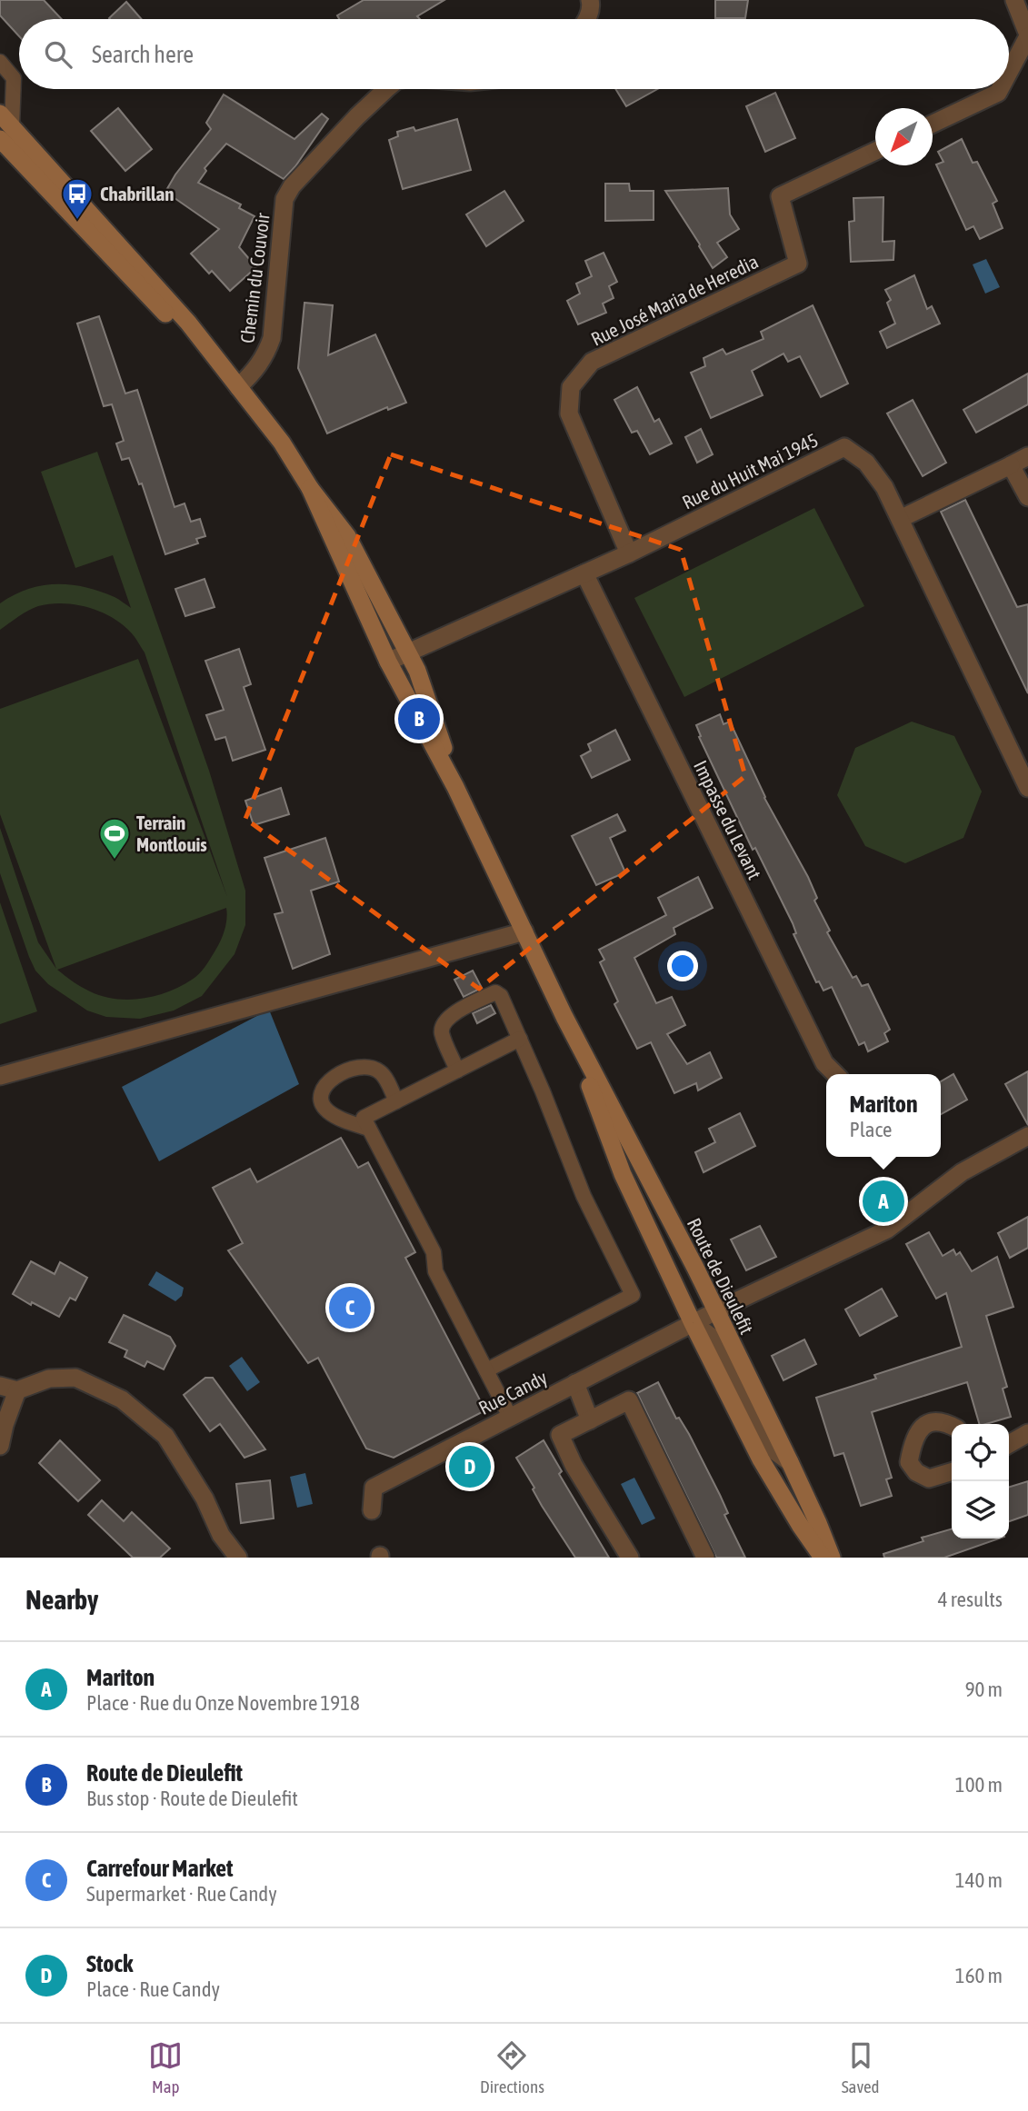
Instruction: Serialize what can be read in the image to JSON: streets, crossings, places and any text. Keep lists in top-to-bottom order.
{
  "streets": {
    "main road": ["Route de Dieulefit"],
    "street": [
      "Chemin du Couvoir",
      "Rue José Maria de Heredia",
      "Rue du Huit Mai 1945",
      "Impasse du Levant",
      "Rue Candy"
    ]
  },
  "crossings": [
    ["Chemin du Couvoir", "Route de Dieulefit"],
    ["Rue José Maria de Heredia", "Rue du Huit Mai 1945"],
    ["Rue du Huit Mai 1945", "Impasse du Levant"],
    ["Rue du Huit Mai 1945", "Route de Dieulefit"],
    ["Route de Dieulefit", "Rue Candy"]
  ],
  "places": {
    "bus stop": ["Chabrillan"],
    "sports": ["Terrain Montlouis"]
  },
  "north": "bottom left",
  "page": {
    "search": "Search here",
    "pins": [
      "B",
      "A",
      "C",
      "D"
    ],
    "popup": ["Mariton", "Place"],
    "heading": ["Nearby", "4 results"],
    "list": [
      {
        "mark": "A",
        "name": "Mariton",
        "note": "Place · Rue du Onze Novembre 1918",
        "value": "90 m"
      },
      {
        "mark": "B",
        "name": "Route de Dieulefit",
        "note": "Bus stop · Route de Dieulefit",
        "value": "100 m"
      },
      {
        "mark": "C",
        "name": "Carrefour Market",
        "note": "Supermarket · Rue Candy",
        "value": "140 m"
      },
      {
        "mark": "D",
        "name": "Stock",
        "note": "Place · Rue Candy",
        "value": "160 m"
      }
    ],
    "nav": ["Map", "Directions", "Saved"]
  }
}
